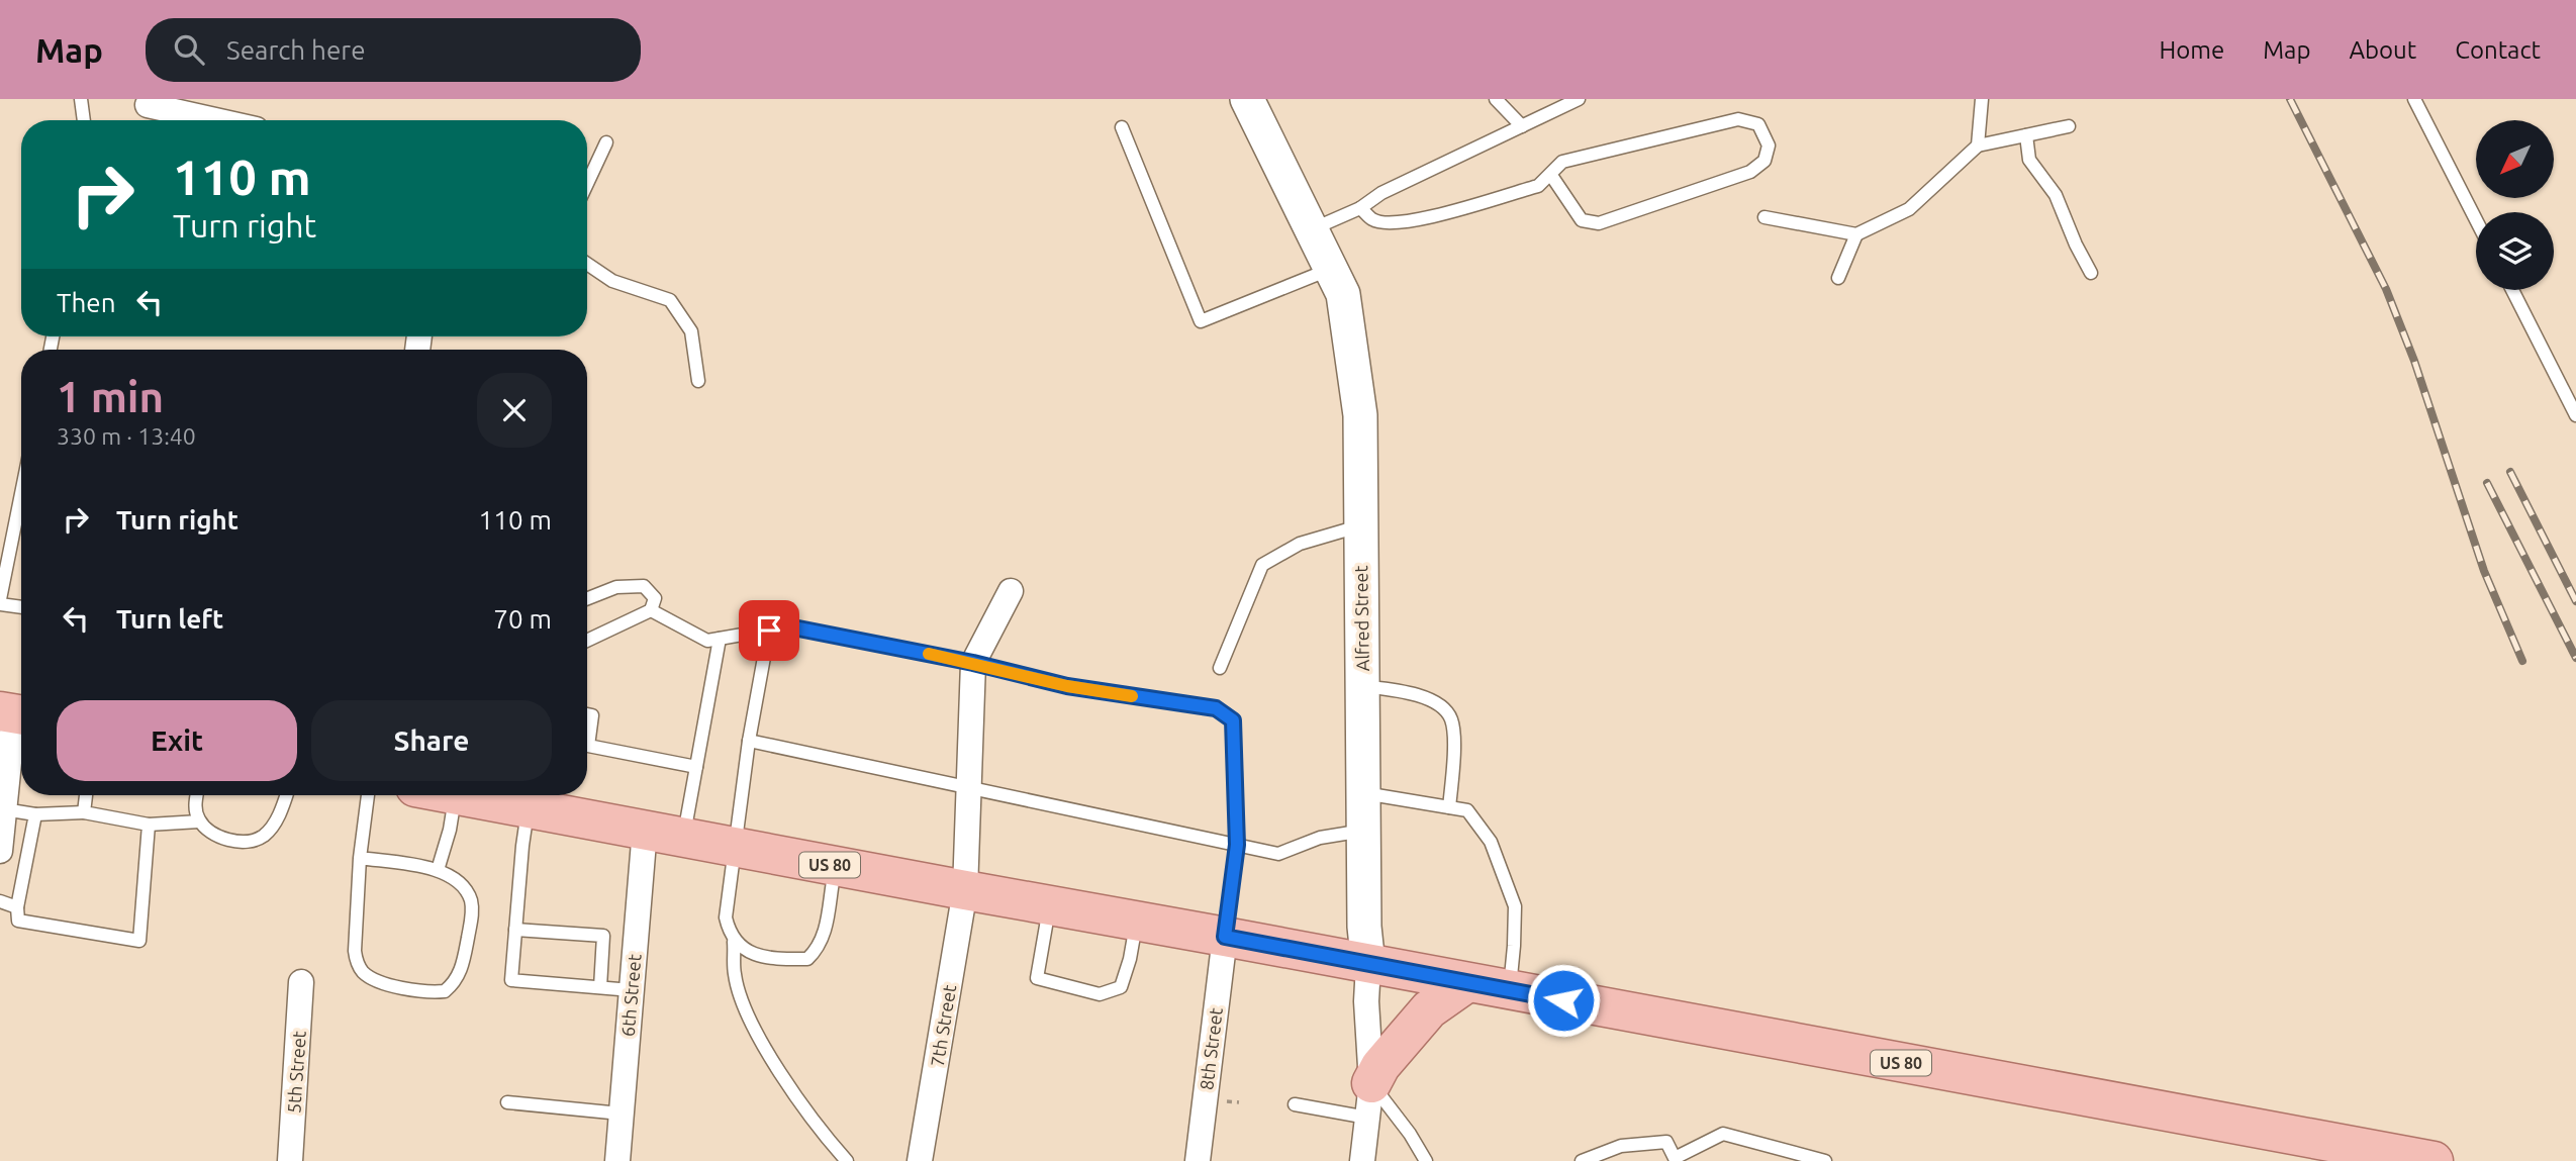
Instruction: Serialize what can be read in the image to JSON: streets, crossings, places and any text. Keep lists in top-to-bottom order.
{
  "streets": {
    "main road": ["Alfred Street", "US 80"],
    "street": [
      "6th Street",
      "7th Street",
      "8th Street",
      "5th Street"
    ]
  },
  "crossings": [
    ["Alfred Street", "US 80"],
    ["US 80", "6th Street"],
    ["US 80", "7th Street"],
    ["US 80", "8th Street"]
  ],
  "north": "bottom left",
  "page": {
    "header": "Map",
    "search": "Search here",
    "nav": [
      "Home",
      "Map",
      "About",
      "Contact"
    ],
    "turn": ["110 m", "Turn right"],
    "then": "Then",
    "heading": ["1 min", "330 m · 13:40"],
    "list": [
      {
        "name": "Turn right",
        "value": "110 m"
      },
      {
        "name": "Turn left",
        "value": "70 m"
      }
    ],
    "buttons": ["Exit", "Share"]
  }
}
